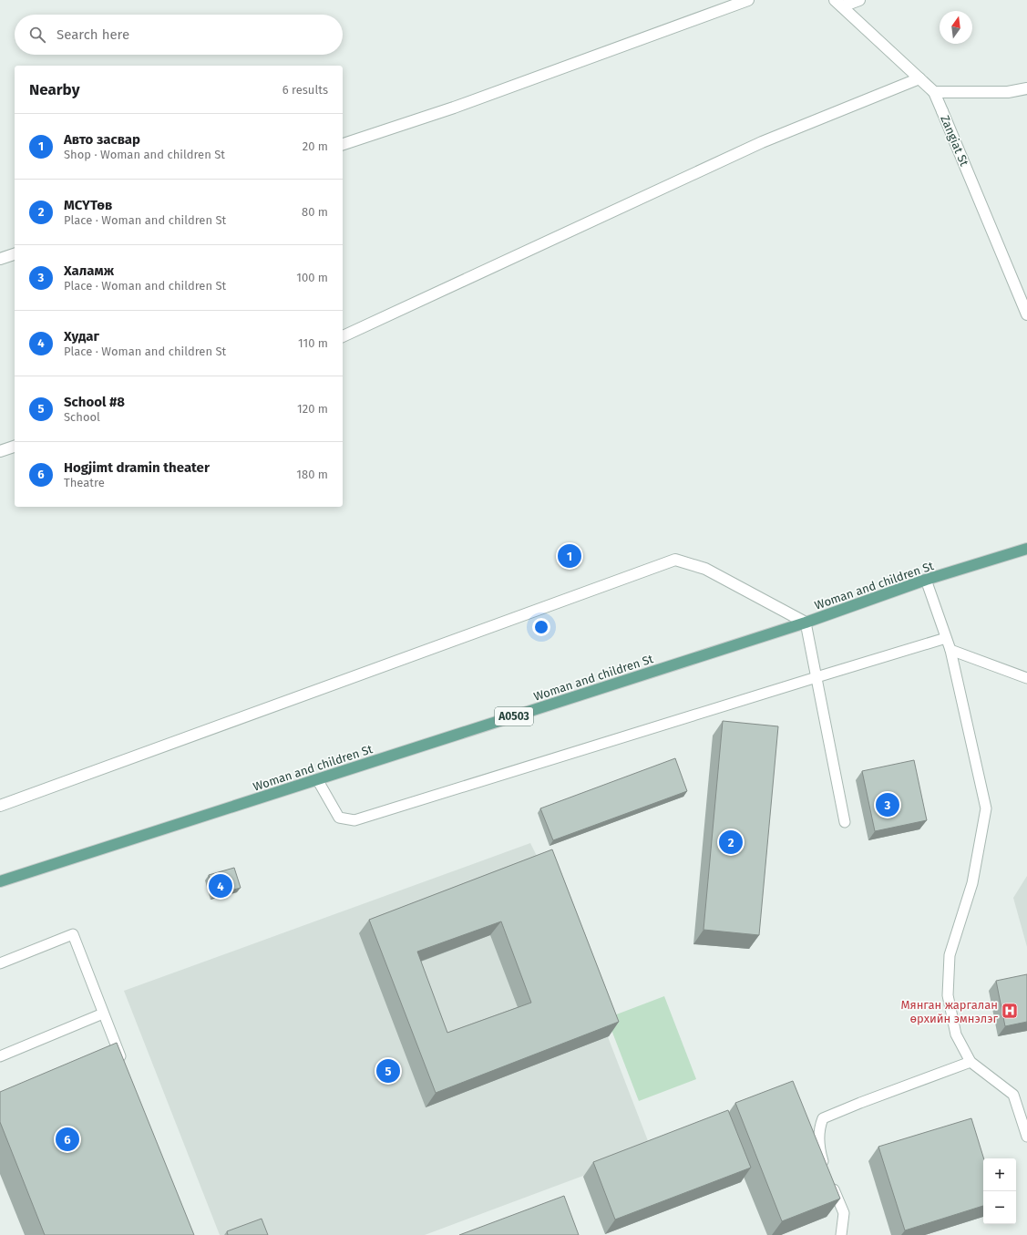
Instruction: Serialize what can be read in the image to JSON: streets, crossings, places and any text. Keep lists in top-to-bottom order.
{
  "streets": {
    "main road": ["Woman and children St", "A0503"],
    "street": ["Zangiat St"]
  },
  "places": {
    "hospital": ["Мянган жаргалан өрхийн эмнэлэг"]
  },
  "north": "top",
  "page": {
    "search": "Search here",
    "heading": ["Nearby", "6 results"],
    "list": [
      {
        "mark": "1",
        "name": "Авто засвар",
        "note": "Shop · Woman and children St",
        "value": "20 m"
      },
      {
        "mark": "2",
        "name": "МСҮТөв",
        "note": "Place · Woman and children St",
        "value": "80 m"
      },
      {
        "mark": "3",
        "name": "Халамж",
        "note": "Place · Woman and children St",
        "value": "100 m"
      },
      {
        "mark": "4",
        "name": "Худаг",
        "note": "Place · Woman and children St",
        "value": "110 m"
      },
      {
        "mark": "5",
        "name": "School #8",
        "note": "School",
        "value": "120 m"
      },
      {
        "mark": "6",
        "name": "Hogjimt dramin theater",
        "note": "Theatre",
        "value": "180 m"
      }
    ],
    "pins": [
      "1",
      "3",
      "2",
      "4",
      "5",
      "6"
    ],
    "map_buttons": ["+", "−"]
  }
}
